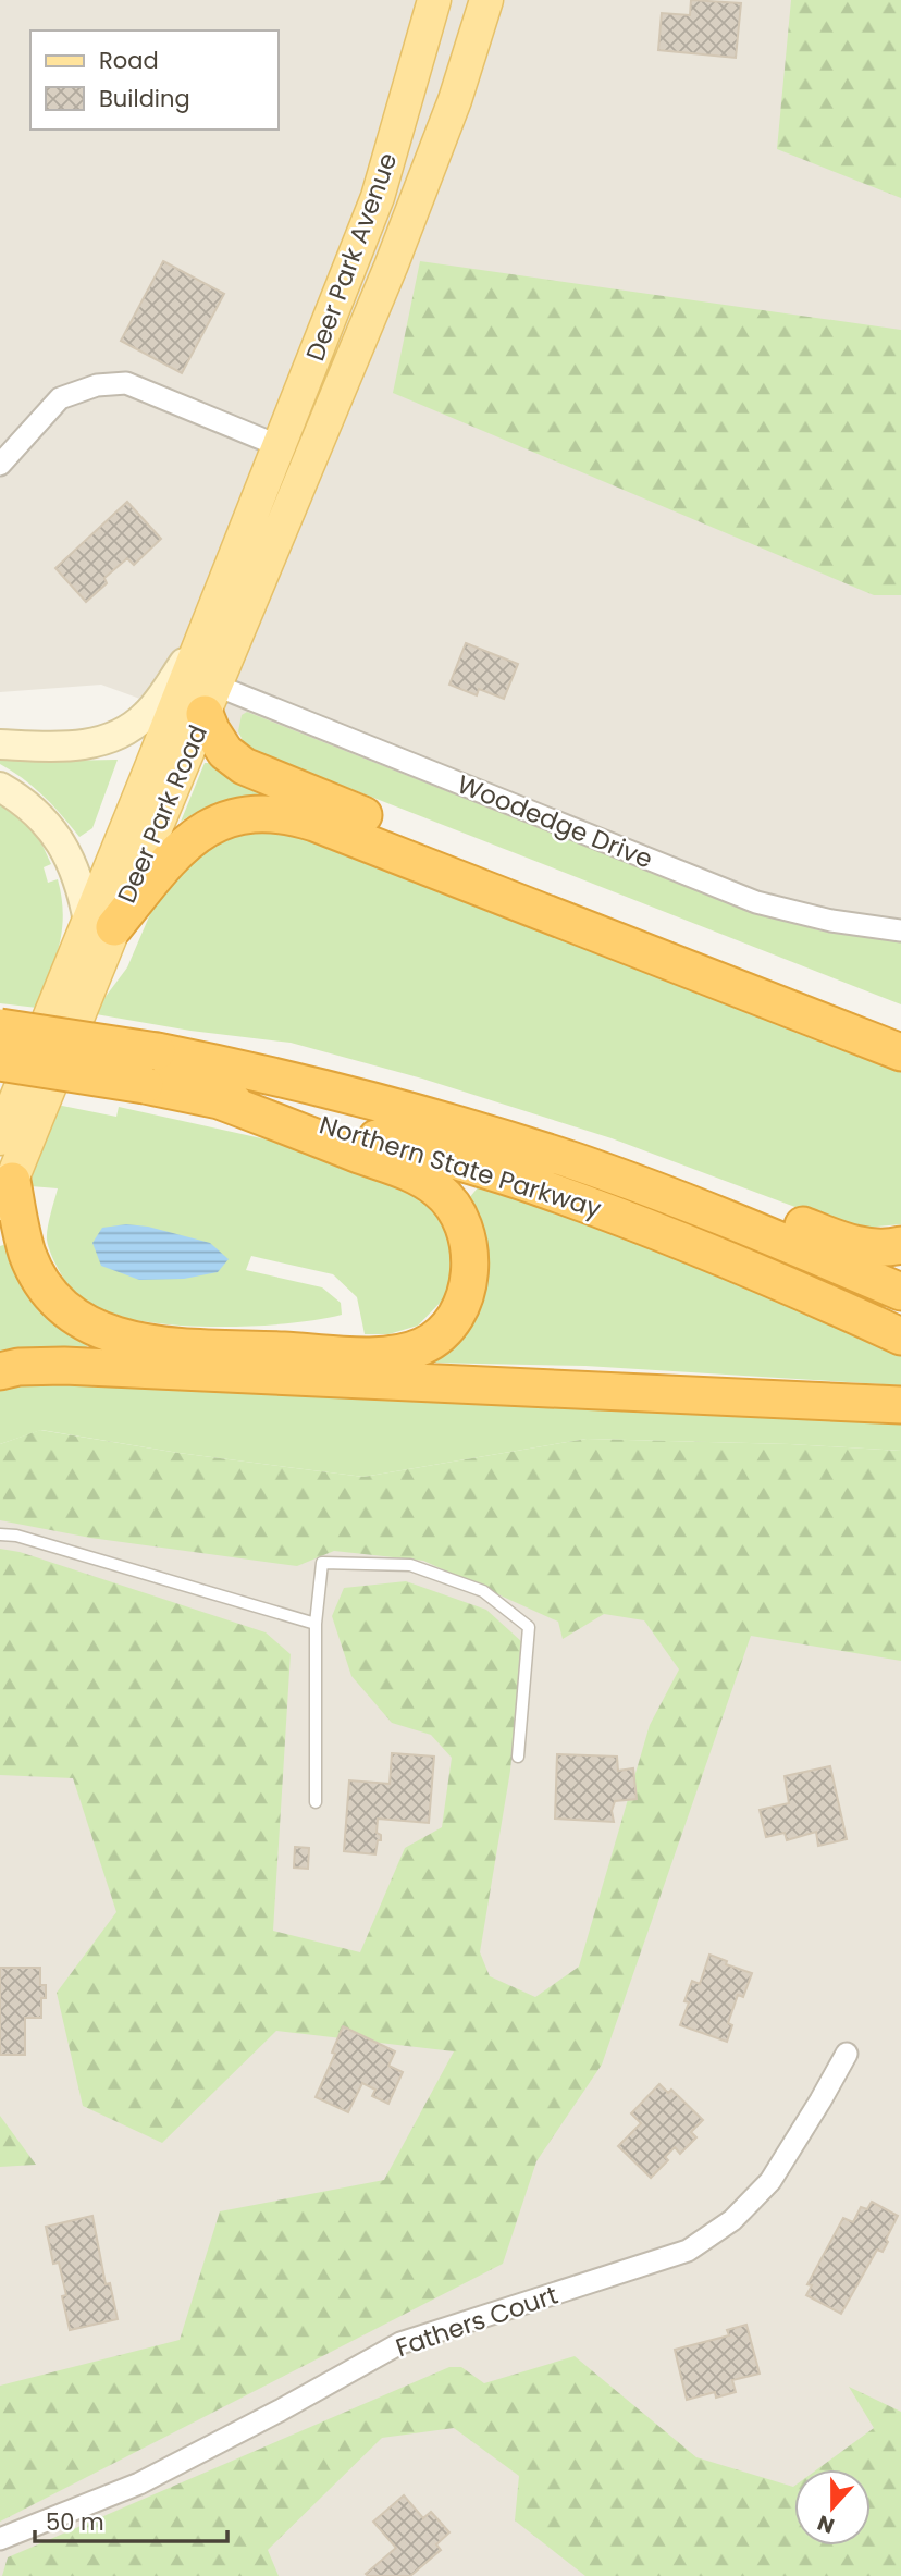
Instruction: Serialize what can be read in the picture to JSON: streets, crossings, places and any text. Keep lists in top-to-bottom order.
{
  "streets": {
    "highway": ["Northern State Parkway"],
    "main road": ["Deer Park Avenue", "Deer Park Road"],
    "street": ["Woodedge Drive", "Fathers Court"]
  },
  "crossings": [
    ["Deer Park Avenue", "Deer Park Road"],
    ["Deer Park Road", "Woodedge Drive"]
  ],
  "legend": ["Road", "Building"],
  "scale_bar": "50 m",
  "north": "bottom"
}
